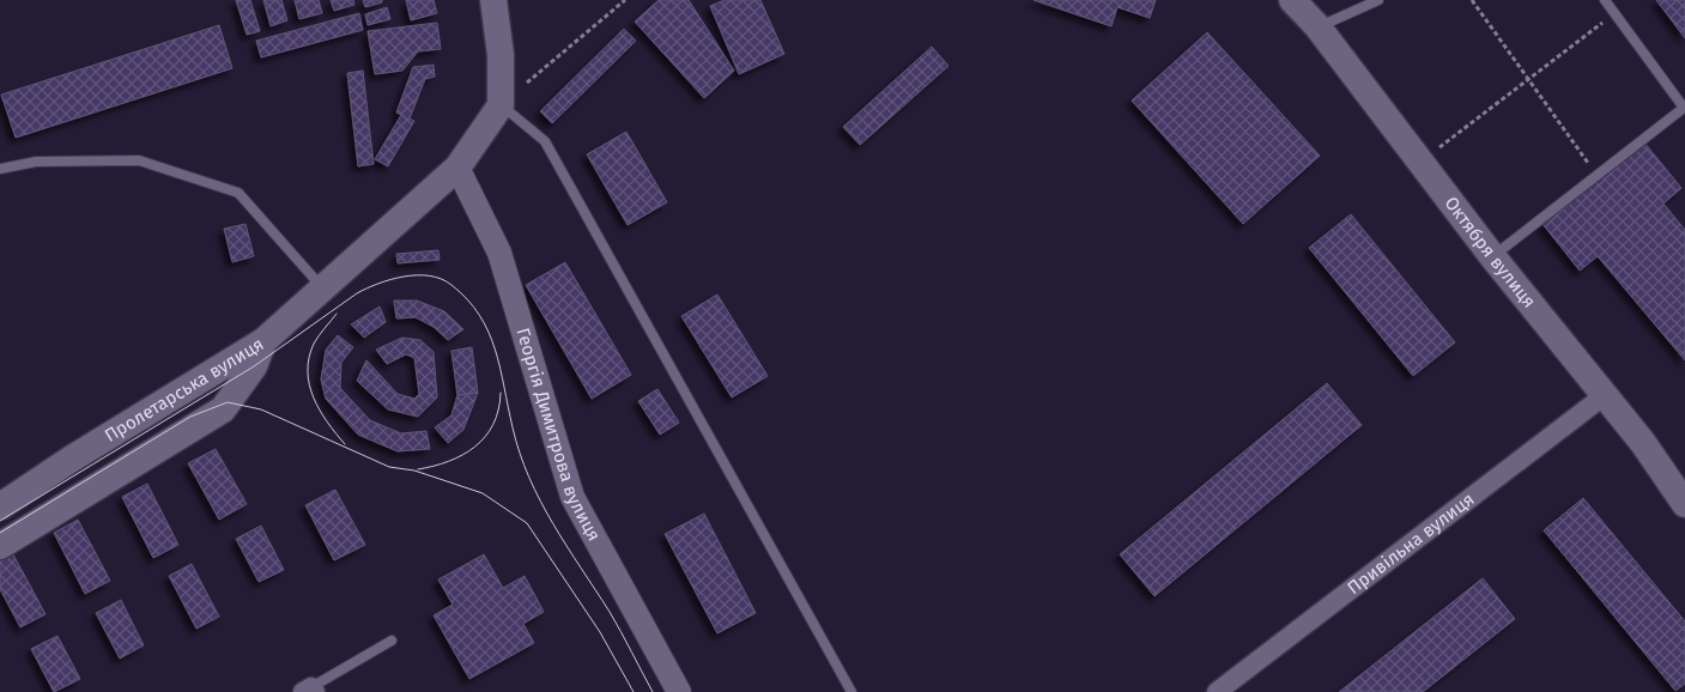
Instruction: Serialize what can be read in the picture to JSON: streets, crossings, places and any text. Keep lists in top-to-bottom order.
{
  "streets": {
    "main road": ["Октября вулиця", "Пролетарська вулиця"],
    "street": ["Георгія Димитрова вулиця", "Привільна вулиця"]
  },
  "crossings": [
    ["Октября вулиця", "Привільна вулиця"]
  ]
}
